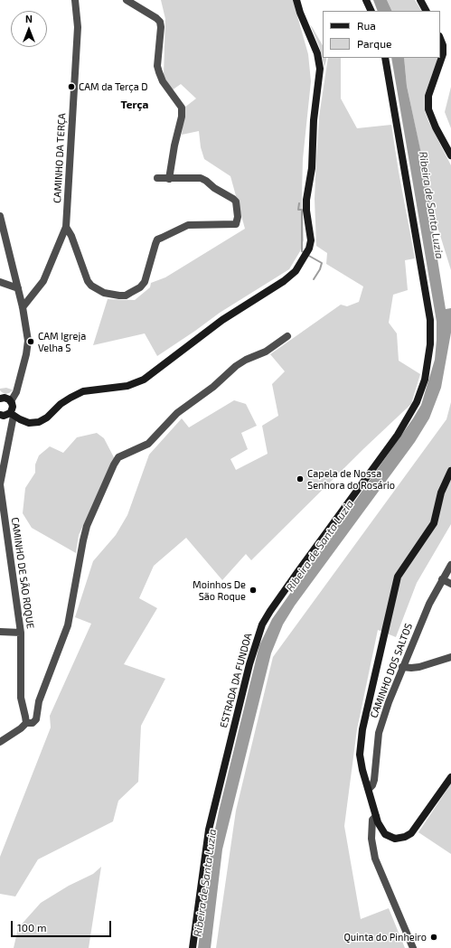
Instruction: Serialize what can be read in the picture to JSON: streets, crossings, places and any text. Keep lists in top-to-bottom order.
{
  "streets": {
    "main road": ["ESTRADA DA FUNDOA"],
    "street": ["CAMINHO DA TERÇA", "CAMINHO DE SÃO ROQUE", "CAMINHO DOS SALTOS"]
  },
  "districts": ["Terça"],
  "water": ["Ribeira de Santa Luzia"],
  "places": [
    "CAM da Terça D",
    "CAM Igreja Velha S",
    "Capela de Nossa Senhora do Rosário",
    "Moinhos De São Roque",
    "Quinta do Pinheiro"
  ],
  "legend": ["Rua", "Parque"],
  "scale_bar": "100 m",
  "north": "top"
}
